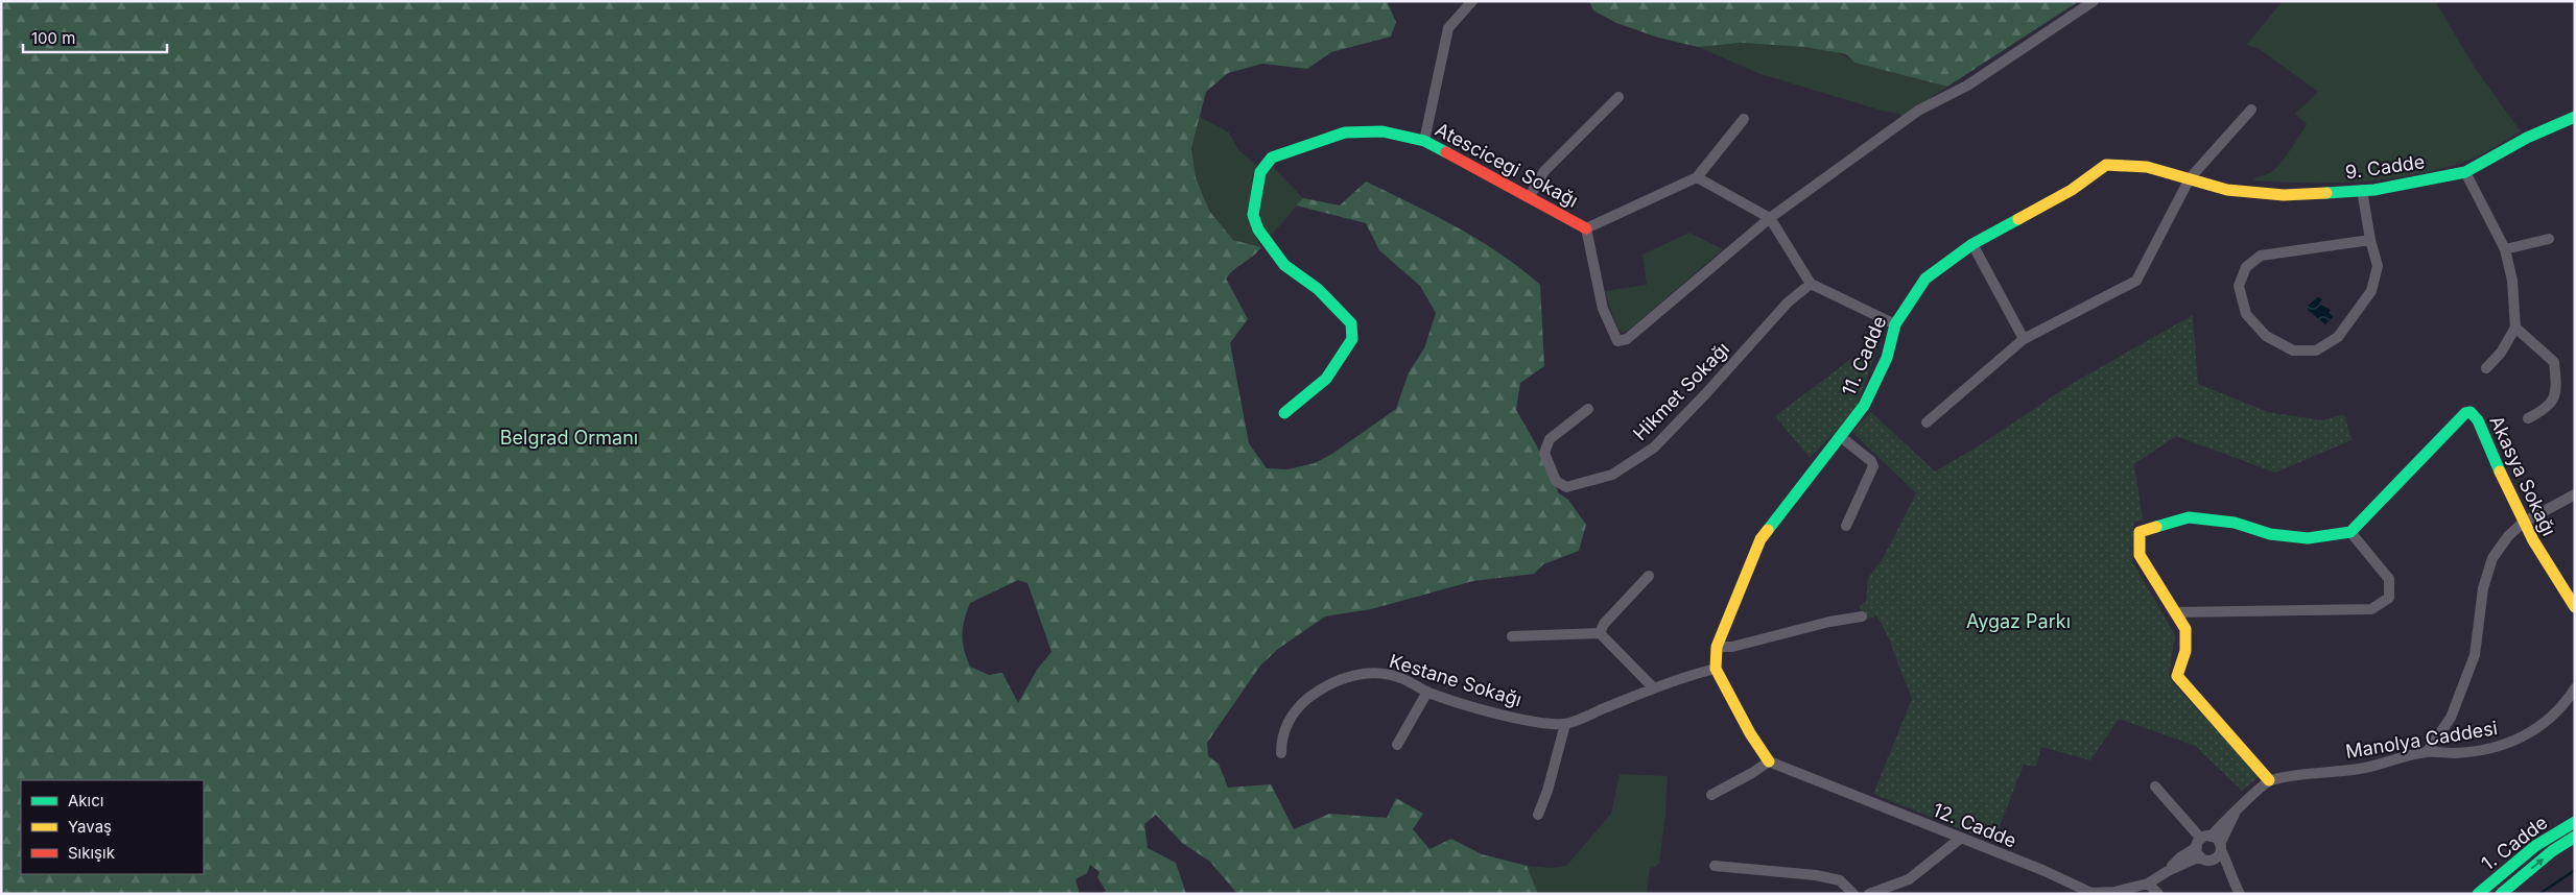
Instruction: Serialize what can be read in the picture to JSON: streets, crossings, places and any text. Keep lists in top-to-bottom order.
{
  "streets": {
    "street": [
      "Atescicegi Sokağı",
      "9. Cadde",
      "11. Cadde",
      "Hikmet Sokağı",
      "Akasya Sokağı",
      "Kestane Sokağı",
      "Manolya Caddesi",
      "12. Cadde",
      "1. Cadde"
    ]
  },
  "crossings": [
    ["9. Cadde", "11. Cadde"],
    ["11. Cadde", "Kestane Sokağı"]
  ],
  "parks": ["Belgrad Ormanı", "Aygaz Parkı"],
  "legend": ["Akıcı", "Yavaş", "Sıkışık"],
  "scale_bar": "100 m"
}
